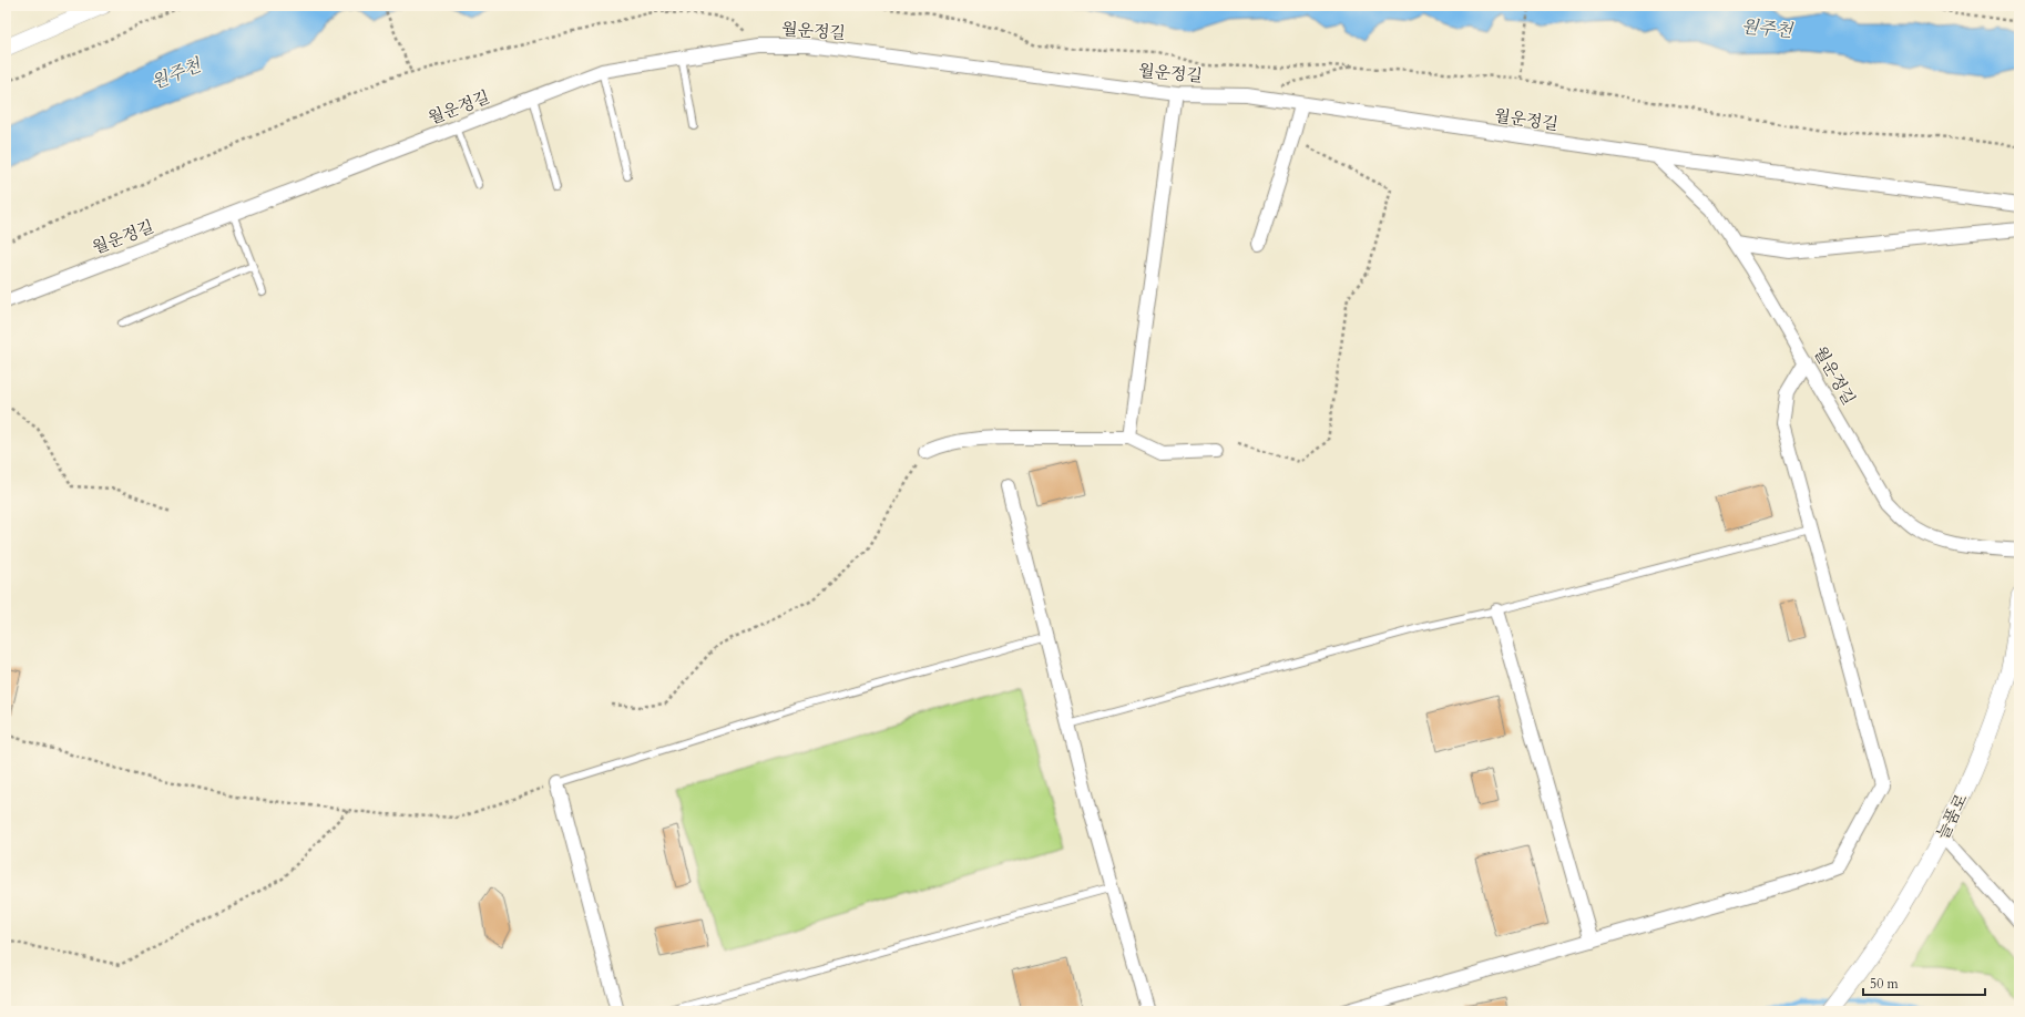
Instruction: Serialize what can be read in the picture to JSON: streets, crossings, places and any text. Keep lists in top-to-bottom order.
{
  "streets": {
    "street": ["월운정길", "늘품로"]
  },
  "water": ["원주천"],
  "scale_bar": "50 m"
}
